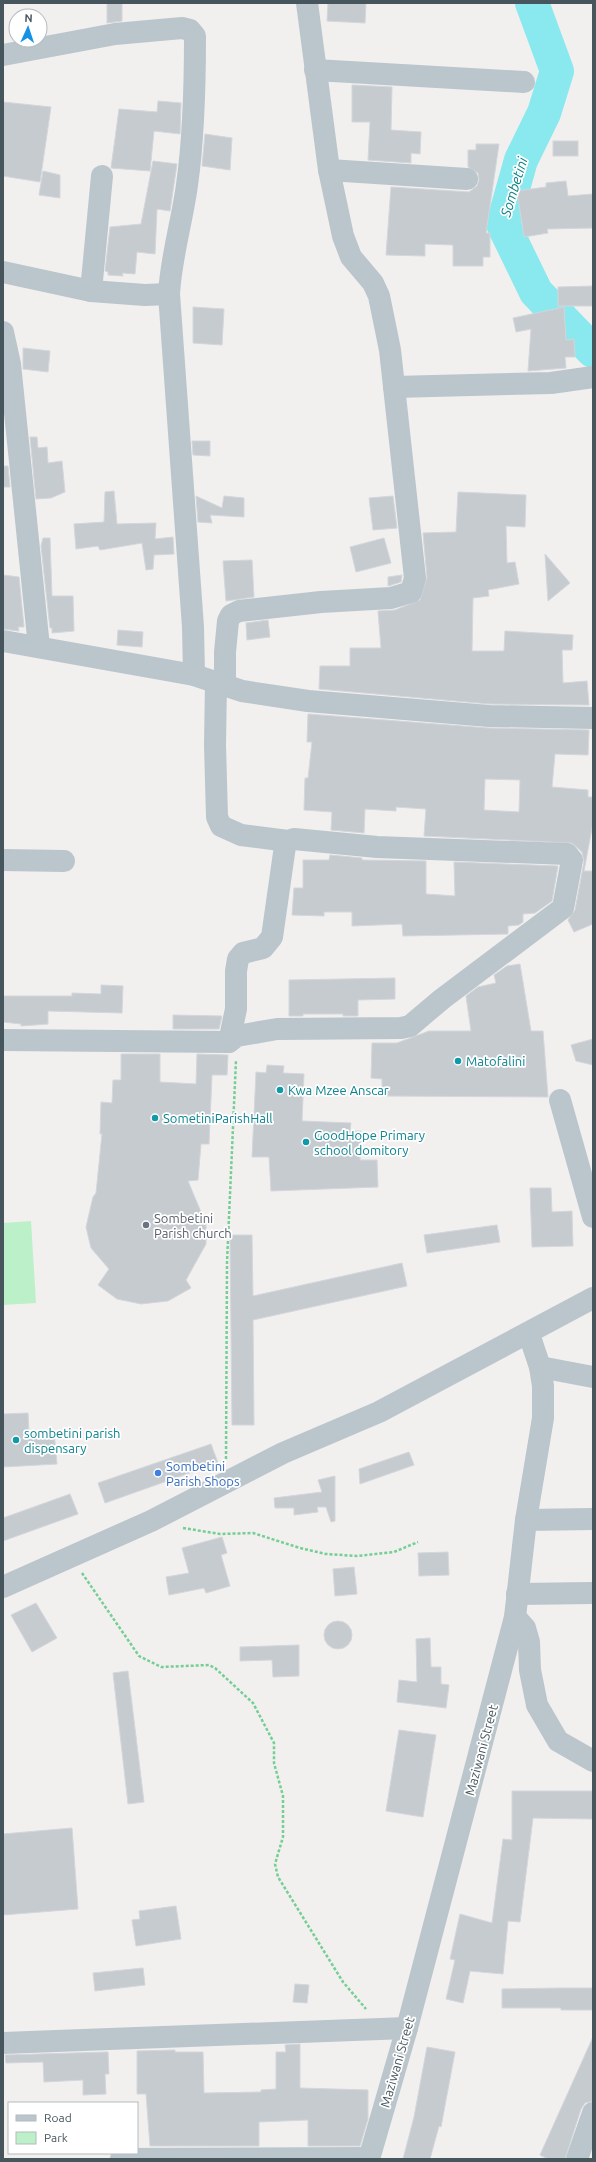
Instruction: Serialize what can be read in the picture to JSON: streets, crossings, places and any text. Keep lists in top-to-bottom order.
{
  "streets": {
    "street": ["Maziwani Street"]
  },
  "water": ["Sombetini"],
  "places": [
    "Matofalini",
    "Kwa Mzee Anscar",
    "SometiniParishHall",
    "GoodHope Primary school domitory",
    "Sombetini Parish church",
    "sombetini parish dispensary",
    "Sombetini Parish Shops"
  ],
  "legend": ["Road", "Park"],
  "north": "top"
}
